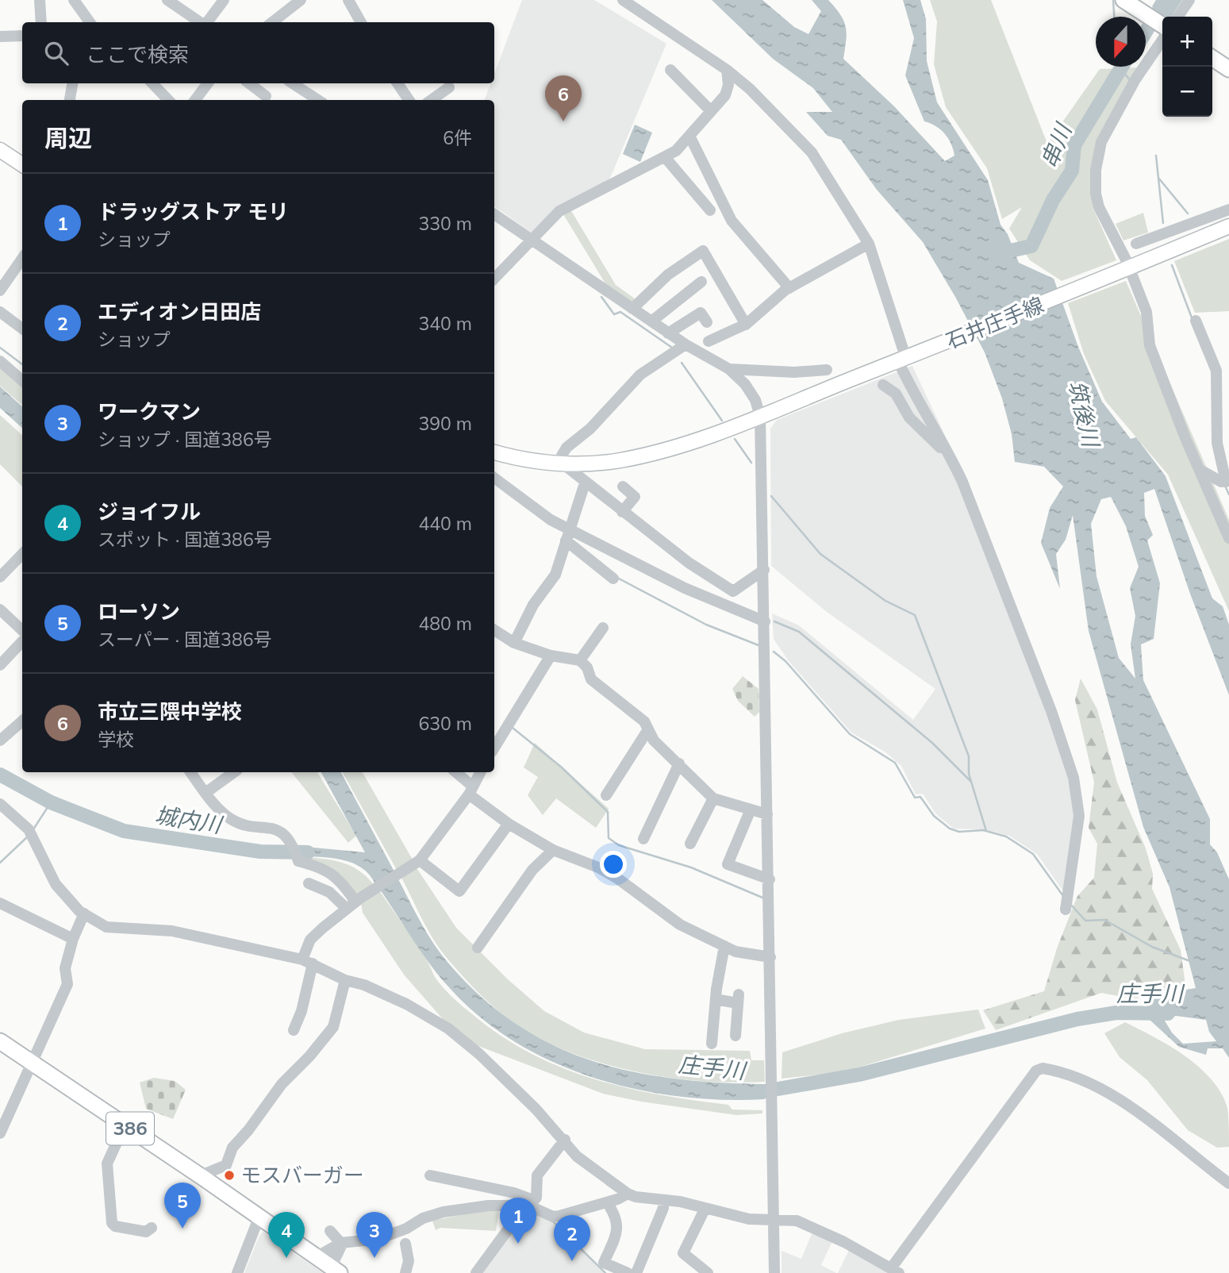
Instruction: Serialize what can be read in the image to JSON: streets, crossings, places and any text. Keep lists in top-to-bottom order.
{
  "streets": {
    "highway": ["386"],
    "main road": ["石井庄手線"]
  },
  "water": [
    "串川",
    "筑後川",
    "城内川",
    "庄手川"
  ],
  "places": ["モスバーガー"],
  "north": "bottom",
  "page": {
    "map_buttons": ["+", "−"],
    "search": "ここで検索",
    "pins": [
      "6",
      "5",
      "1",
      "3",
      "4",
      "2"
    ],
    "heading": ["周辺", "6件"],
    "list": [
      {
        "mark": "1",
        "name": "ドラッグストア モリ",
        "note": "ショップ",
        "value": "330 m"
      },
      {
        "mark": "2",
        "name": "エディオン日田店",
        "note": "ショップ",
        "value": "340 m"
      },
      {
        "mark": "3",
        "name": "ワークマン",
        "note": "ショップ · 国道386号",
        "value": "390 m"
      },
      {
        "mark": "4",
        "name": "ジョイフル",
        "note": "スポット · 国道386号",
        "value": "440 m"
      },
      {
        "mark": "5",
        "name": "ローソン",
        "note": "スーパー · 国道386号",
        "value": "480 m"
      },
      {
        "mark": "6",
        "name": "市立三隈中学校",
        "note": "学校",
        "value": "630 m"
      }
    ]
  }
}
